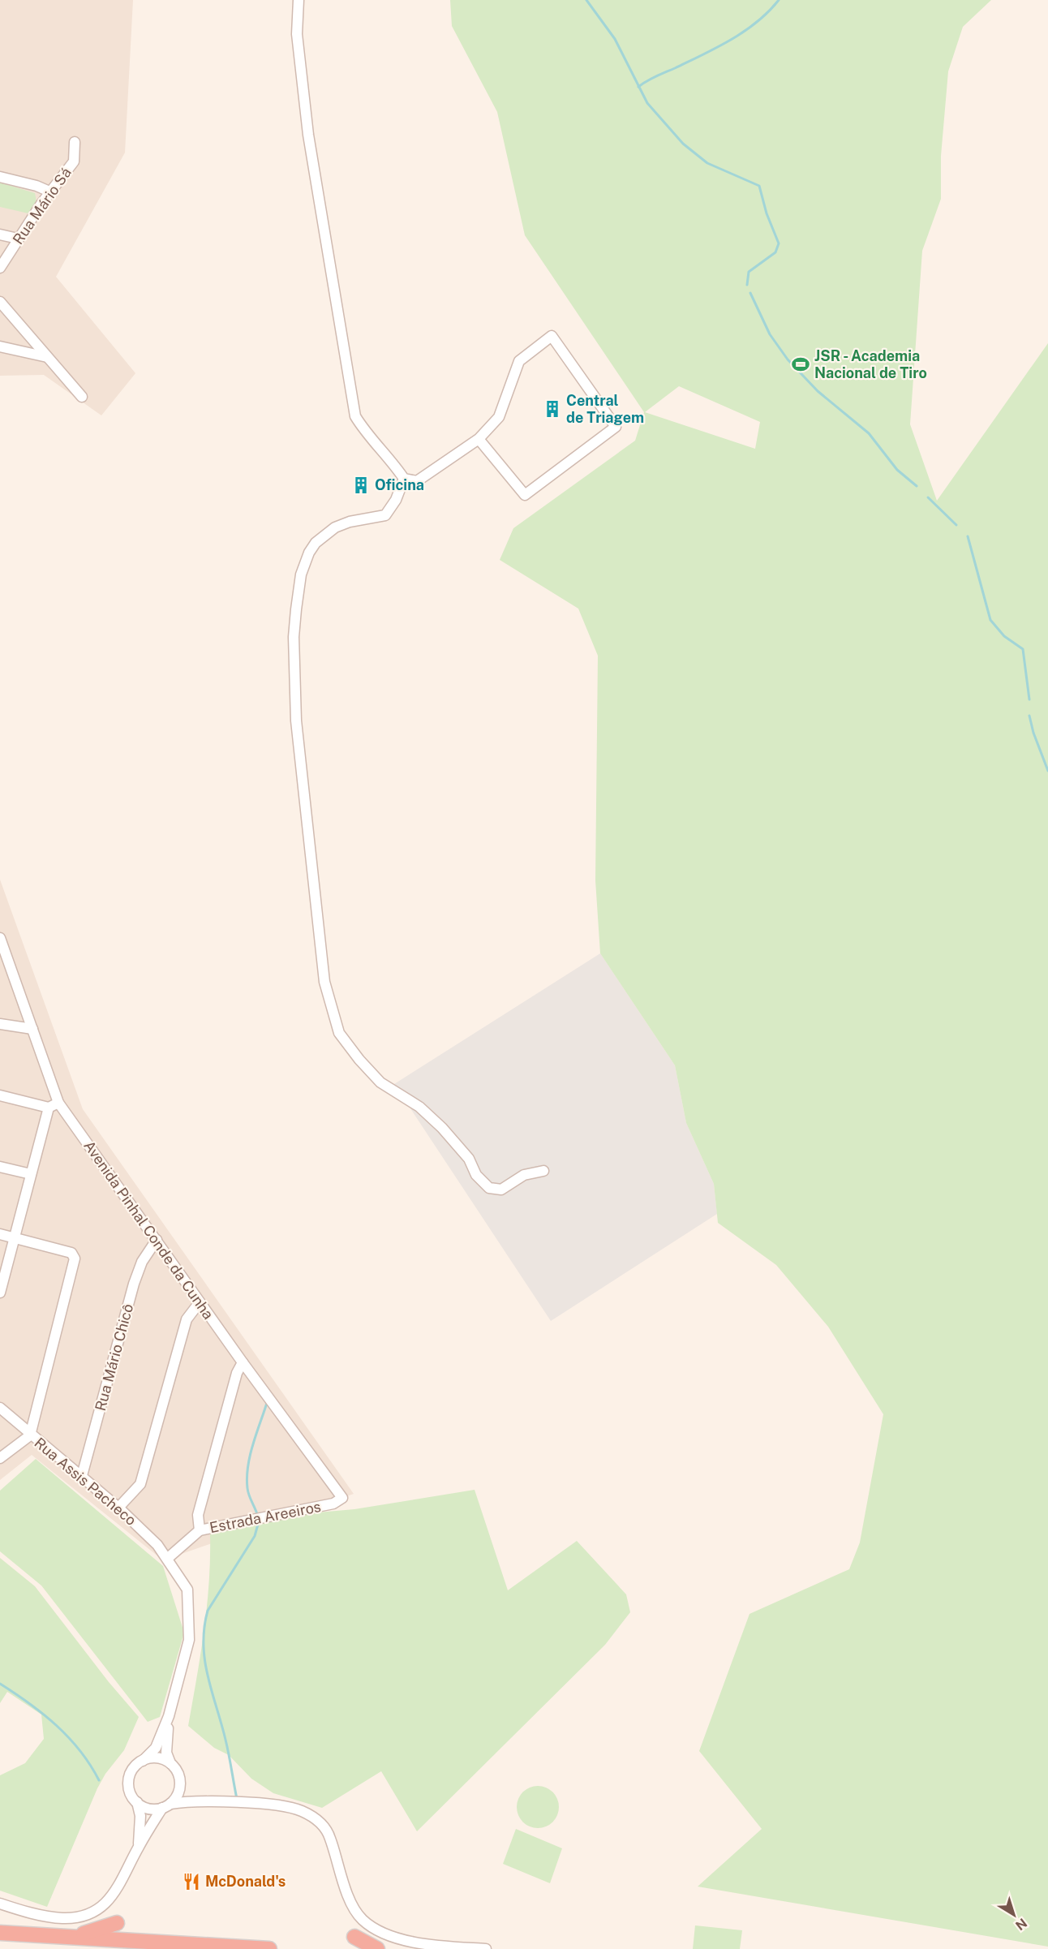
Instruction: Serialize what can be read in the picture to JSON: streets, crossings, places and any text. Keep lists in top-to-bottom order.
{
  "streets": {
    "street": [
      "Rua Mário Sá",
      "Avenida Pinhal Conde da Cunha",
      "Rua Mário Chicô",
      "Rua Assis Pacheco",
      "Estrada Areeiros"
    ]
  },
  "crossings": [
    ["Avenida Pinhal Conde da Cunha", "Rua Mário Chicô"],
    ["Avenida Pinhal Conde da Cunha", "Estrada Areeiros"],
    ["Rua Mário Chicô", "Rua Assis Pacheco"],
    ["Rua Assis Pacheco", "Estrada Areeiros"]
  ],
  "places": {
    "sports": ["JSR - Academia Nacional de Tiro"],
    "building": ["Central de Triagem", "Oficina"],
    "restaurant": ["McDonald's"]
  },
  "north": "bottom right"
}
